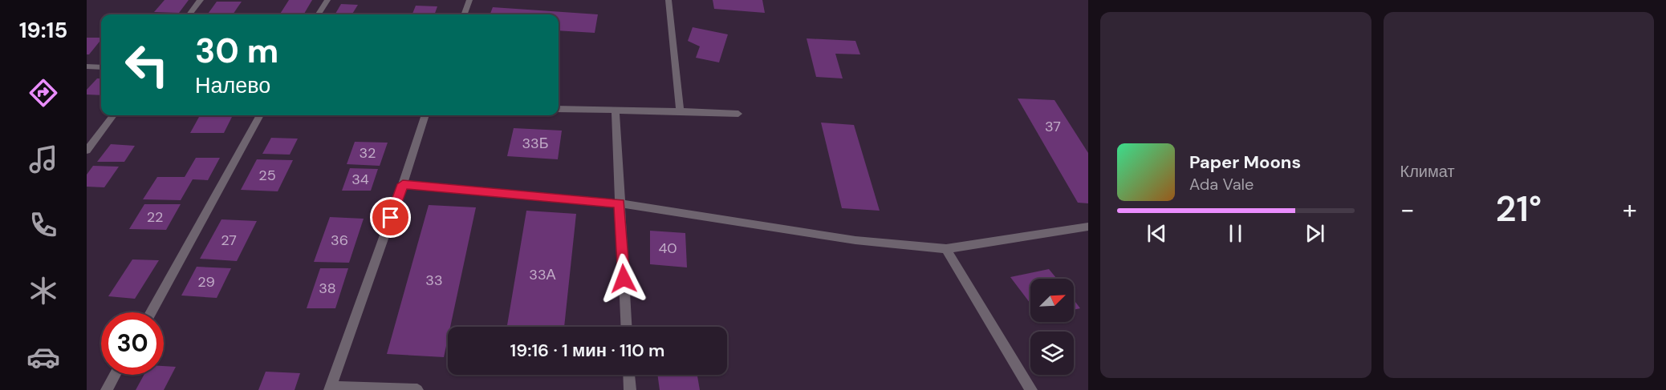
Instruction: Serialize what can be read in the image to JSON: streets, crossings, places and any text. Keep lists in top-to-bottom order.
{
  "house_numbers": [
    "37",
    "33Б",
    "32",
    "25",
    "34",
    "22",
    "27",
    "36",
    "40",
    "33А",
    "33",
    "29",
    "38"
  ],
  "north": "top right",
  "page": {
    "tabs": "19:15",
    "tile": "Климат",
    "turn": ["30 m", "Налево"],
    "song": ["Paper Moons", "Ada Vale"],
    "heat": ["−", "21°", "+"],
    "limit": "30",
    "trip": "19:16 · 1 мин · 110 m"
  }
}
